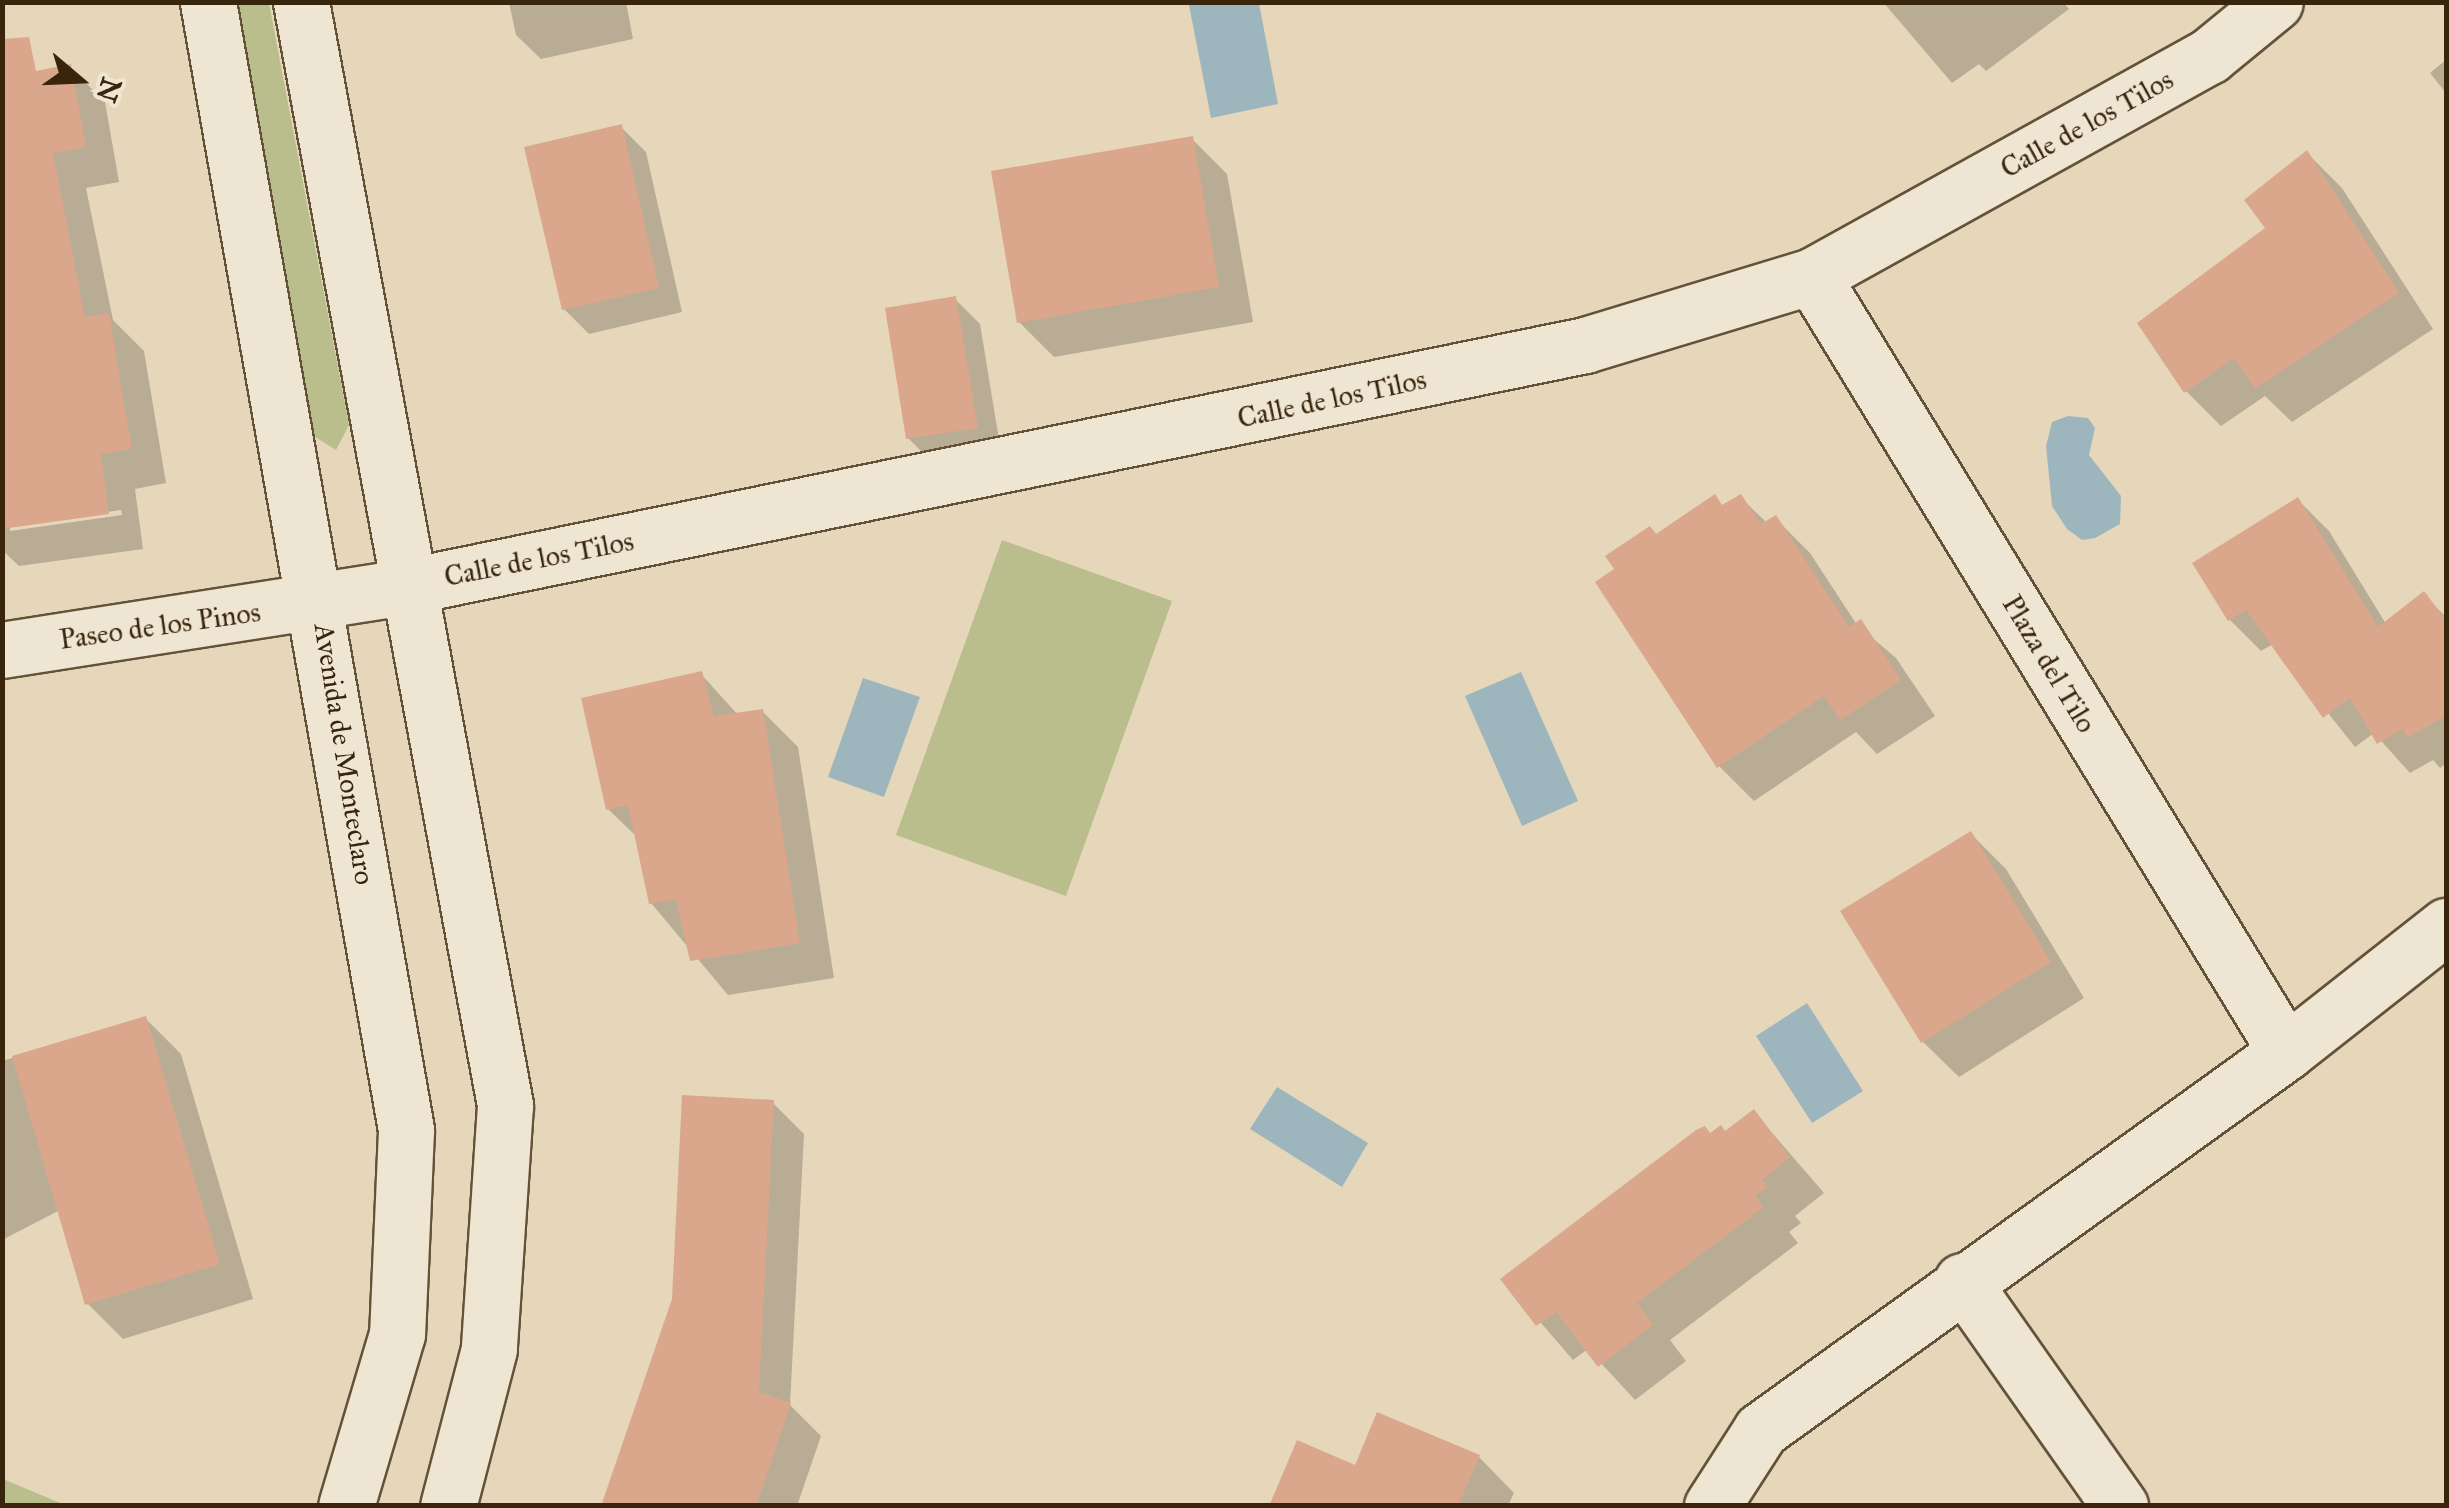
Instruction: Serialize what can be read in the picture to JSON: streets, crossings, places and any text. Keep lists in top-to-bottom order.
{
  "streets": {
    "street": [
      "Calle de los Tilos",
      "Paseo de los Pinos",
      "Plaza del Tilo",
      "Avenida de Monteclaro"
    ]
  },
  "crossings": [
    ["Calle de los Tilos", "Paseo de los Pinos"],
    ["Calle de los Tilos", "Plaza del Tilo"],
    ["Calle de los Tilos", "Avenida de Monteclaro"],
    ["Paseo de los Pinos", "Avenida de Monteclaro"]
  ],
  "north": "right"
}
